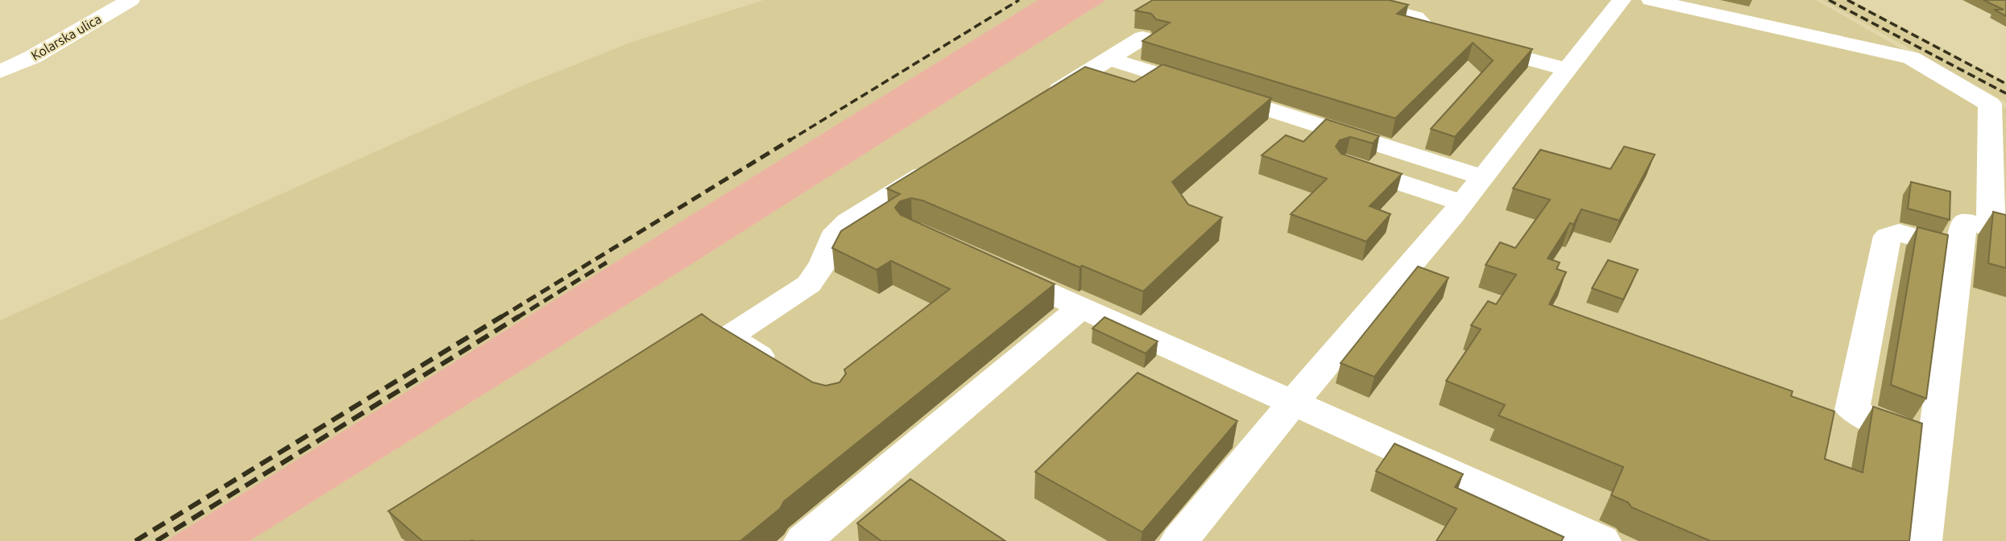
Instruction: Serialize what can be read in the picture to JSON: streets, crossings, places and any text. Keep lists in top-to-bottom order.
{
  "streets": {
    "street": ["Kolarska ulica"]
  }
}
